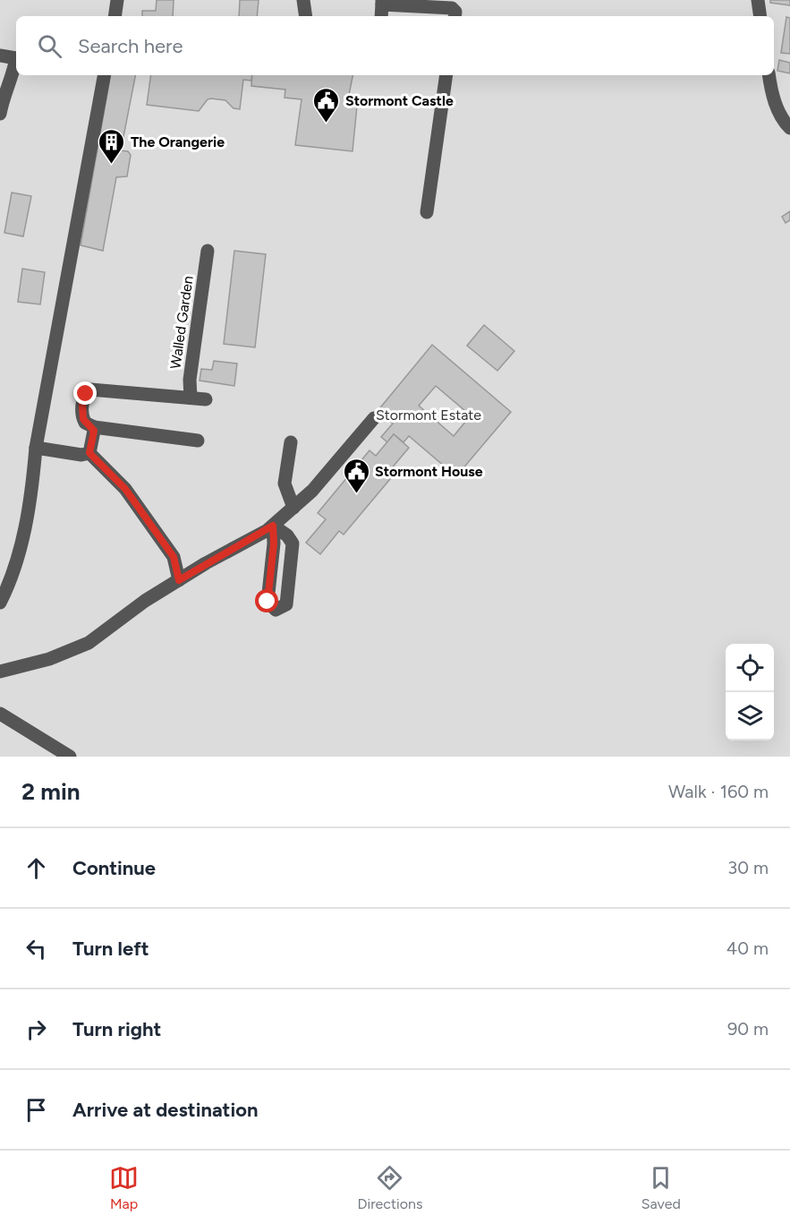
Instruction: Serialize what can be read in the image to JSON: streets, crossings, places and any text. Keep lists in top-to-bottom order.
{
  "streets": {
    "lane": ["Walled Garden"]
  },
  "parks": ["Stormont Estate"],
  "places": {
    "public building": ["Stormont Castle", "Stormont House"],
    "building": ["The Orangerie"]
  },
  "page": {
    "search": "Search here",
    "heading": ["2 min", "Walk · 160 m"],
    "list": [
      ["Continue", "30 m"],
      ["Turn left", "40 m"],
      ["Turn right", "90 m"],
      "Arrive at destination"
    ],
    "nav": ["Map", "Directions", "Saved"]
  }
}
